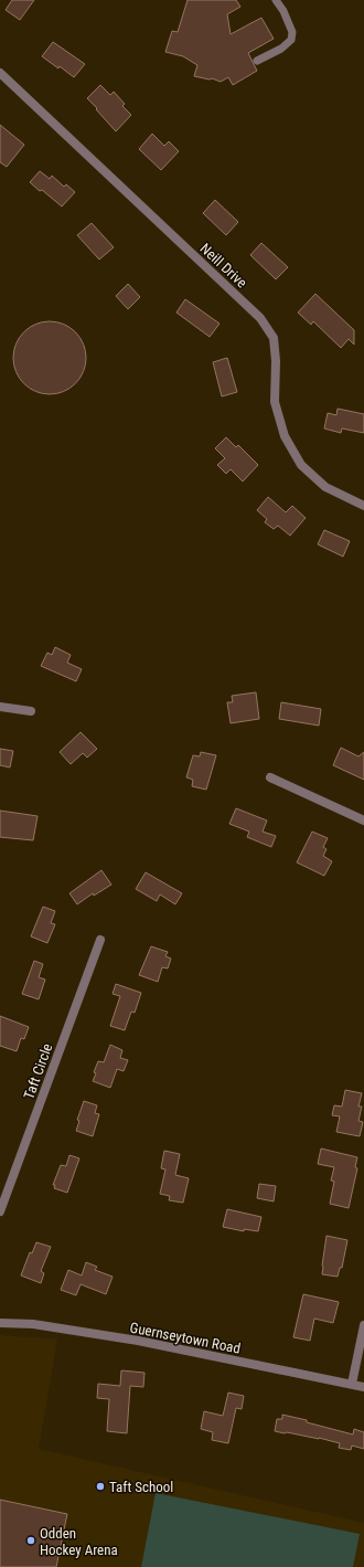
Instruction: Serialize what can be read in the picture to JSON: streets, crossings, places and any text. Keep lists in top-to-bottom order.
{
  "streets": {
    "street": ["Neill Drive", "Taft Circle", "Guernseytown Road"]
  },
  "places": ["Taft School", "Odden Hockey Arena"]
}
